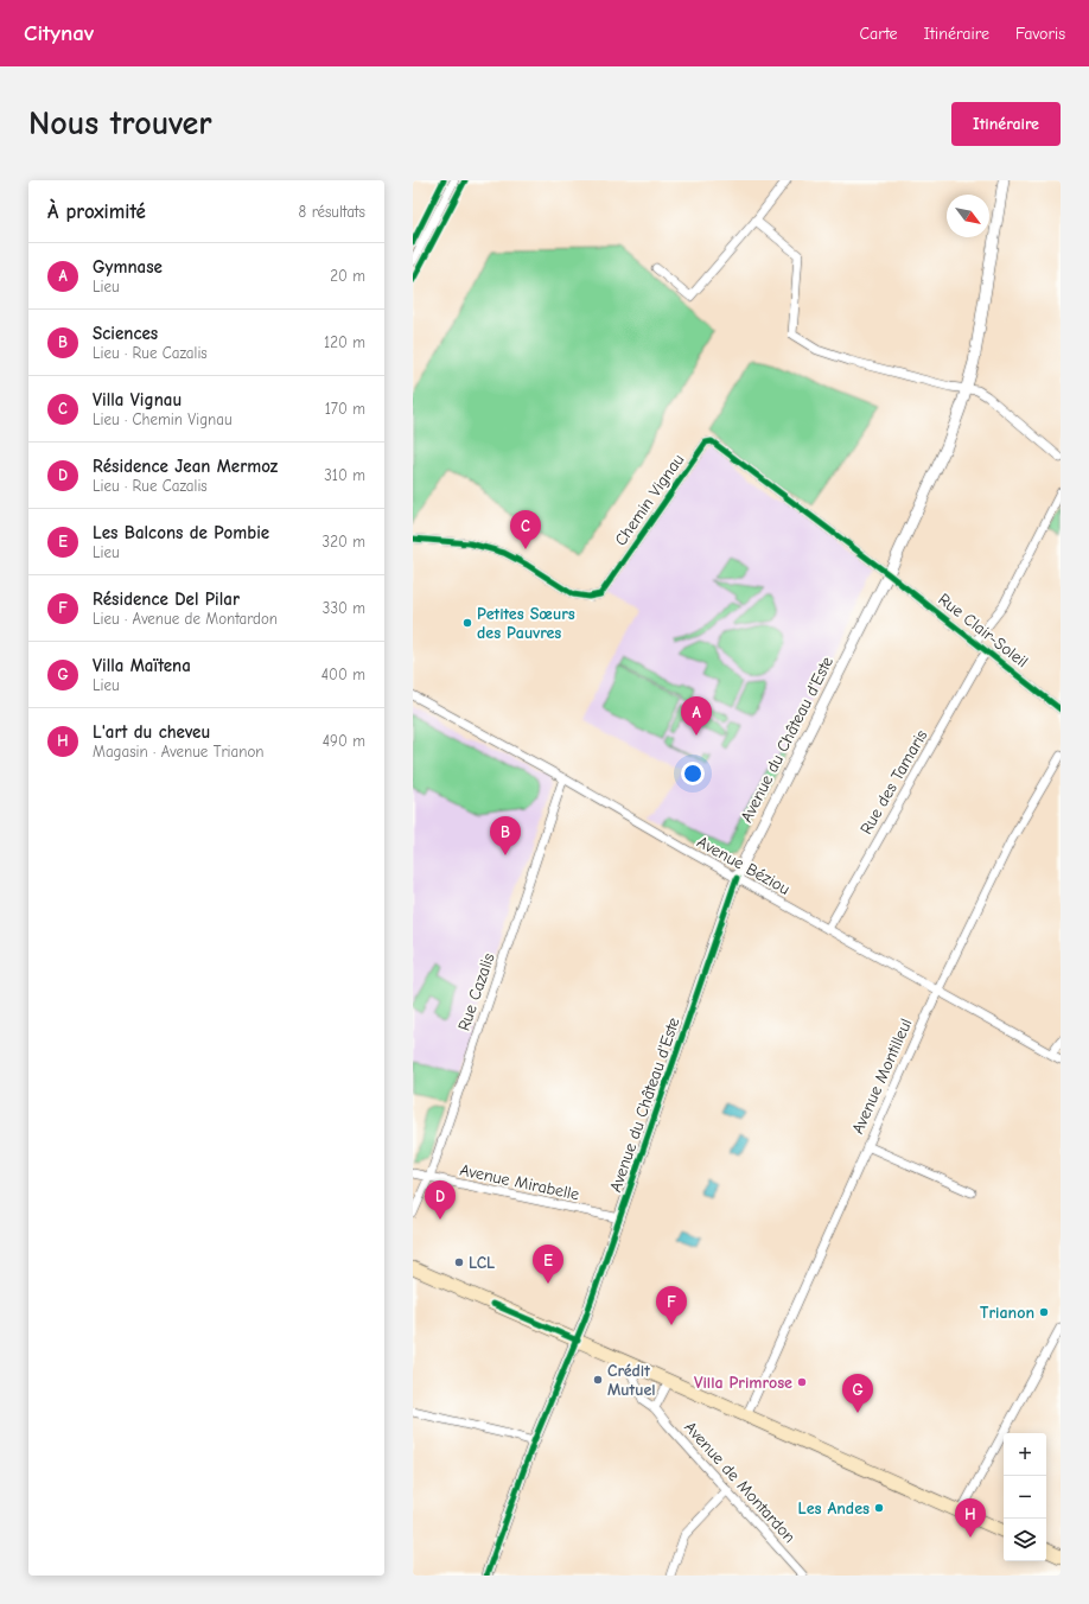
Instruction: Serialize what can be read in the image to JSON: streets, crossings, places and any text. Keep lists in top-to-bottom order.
{
  "streets": {
    "street": [
      "Chemin Vignau",
      "Rue Clair-Soleil",
      "Avenue du Château d'Este",
      "Rue des Tamaris",
      "Avenue Béziou",
      "Rue Cazalis",
      "Avenue Montilleul",
      "Avenue Mirabelle",
      "Avenue de Montardon"
    ]
  },
  "crossings": [
    ["Chemin Vignau", "Rue Clair-Soleil"],
    ["Chemin Vignau", "Avenue du Château d'Este"],
    ["Rue Clair-Soleil", "Avenue du Château d'Este"],
    ["Rue Clair-Soleil", "Rue des Tamaris"],
    ["Avenue du Château d'Este", "Avenue Béziou"],
    ["Avenue du Château d'Este", "Avenue Mirabelle"],
    ["Rue des Tamaris", "Avenue Béziou"],
    ["Avenue Béziou", "Rue Cazalis"],
    ["Avenue Béziou", "Avenue Montilleul"],
    ["Rue Cazalis", "Avenue Mirabelle"]
  ],
  "places": [
    "Petites Sœurs des Pauvres",
    "LCL",
    "Trianon",
    "Crédit Mutuel",
    "Villa Primrose",
    "Les Andes"
  ],
  "north": "bottom right",
  "page": {
    "header": "Citynav",
    "nav": ["Carte", "Itinéraire", "Favoris"],
    "buttons": "Itinéraire",
    "title": "Nous trouver",
    "heading": ["À proximité", "8 résultats"],
    "list": [
      {
        "mark": "A",
        "name": "Gymnase",
        "note": "Lieu",
        "value": "20 m"
      },
      {
        "mark": "B",
        "name": "Sciences",
        "note": "Lieu · Rue Cazalis",
        "value": "120 m"
      },
      {
        "mark": "C",
        "name": "Villa Vignau",
        "note": "Lieu · Chemin Vignau",
        "value": "170 m"
      },
      {
        "mark": "D",
        "name": "Résidence Jean Mermoz",
        "note": "Lieu · Rue Cazalis",
        "value": "310 m"
      },
      {
        "mark": "E",
        "name": "Les Balcons de Pombie",
        "note": "Lieu",
        "value": "320 m"
      },
      {
        "mark": "F",
        "name": "Résidence Del Pilar",
        "note": "Lieu · Avenue de Montardon",
        "value": "330 m"
      },
      {
        "mark": "G",
        "name": "Villa Maïtena",
        "note": "Lieu",
        "value": "400 m"
      },
      {
        "mark": "H",
        "name": "L'art du cheveu",
        "note": "Magasin · Avenue Trianon",
        "value": "490 m"
      }
    ],
    "pins": [
      "C",
      "A",
      "B",
      "D",
      "E",
      "F",
      "G",
      "H"
    ],
    "map_buttons": ["+", "−"]
  }
}
